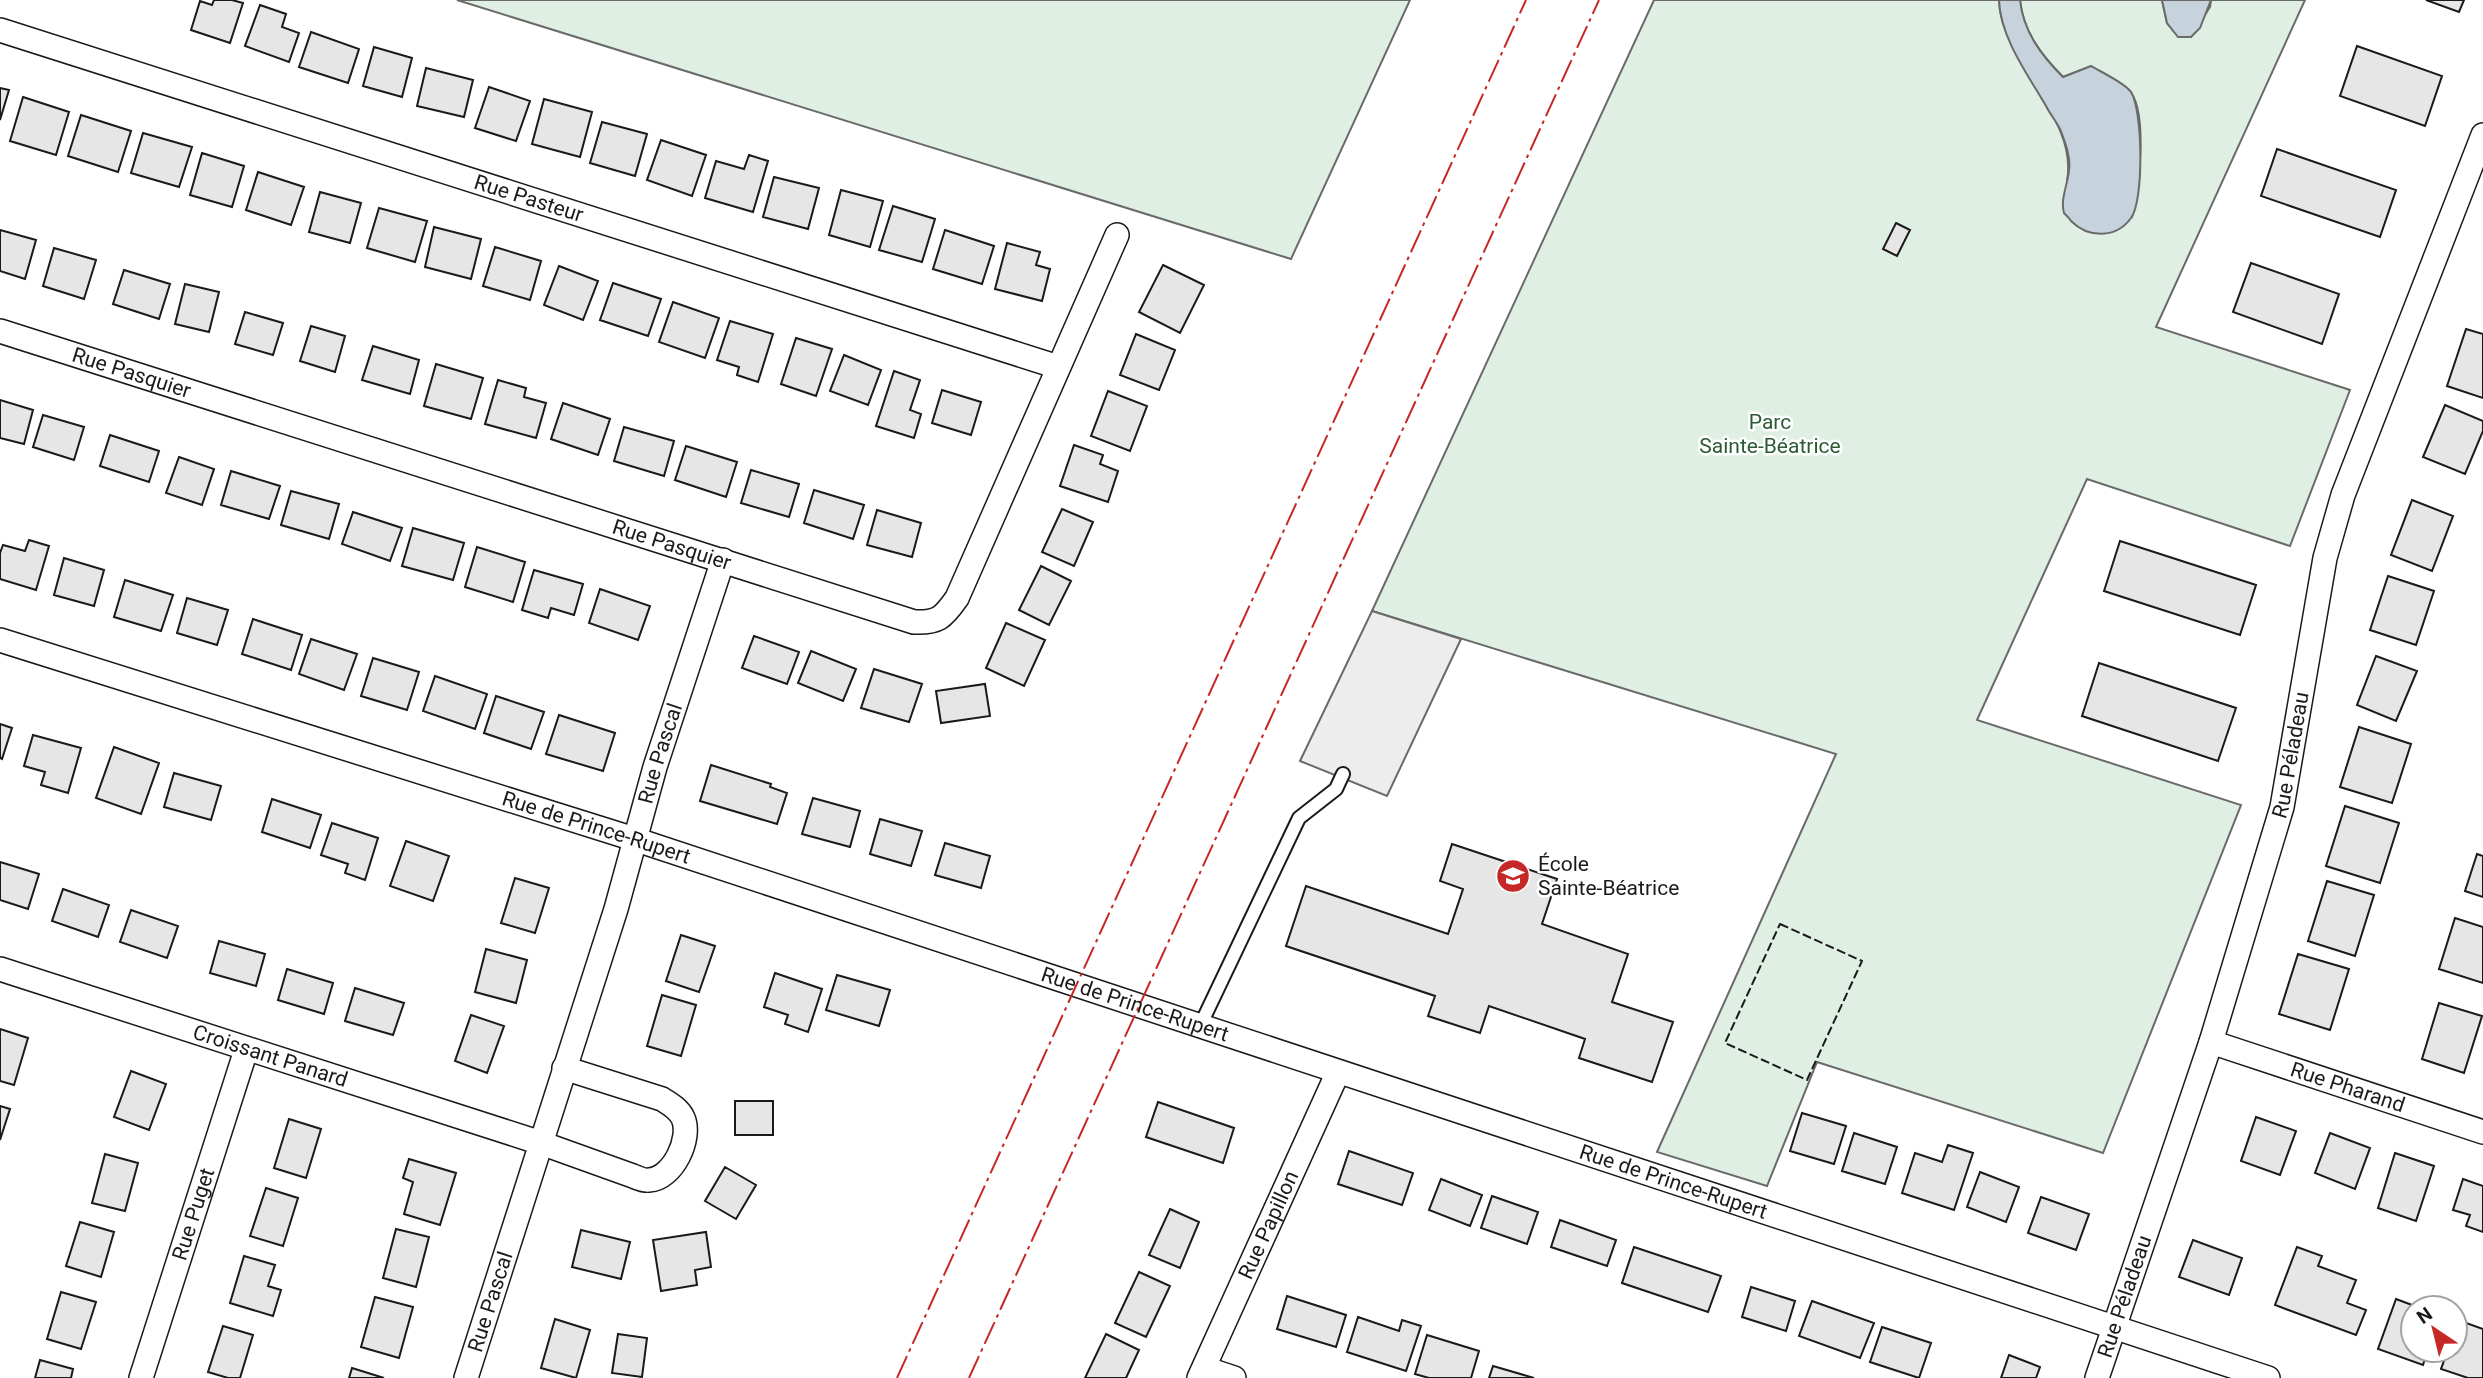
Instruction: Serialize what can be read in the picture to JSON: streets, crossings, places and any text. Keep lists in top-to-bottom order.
{
  "streets": {
    "street": [
      "Rue Pasteur",
      "Rue Pasquier",
      "Rue Pascal",
      "Rue Péladeau",
      "Rue de Prince-Rupert",
      "Croissant Panard",
      "Rue Pharand",
      "Rue Puget",
      "Rue Papillon"
    ]
  },
  "crossings": [
    ["Rue Pasteur", "Rue Pasquier"],
    ["Rue Pasquier", "Rue Pascal"],
    ["Rue Pascal", "Rue de Prince-Rupert"],
    ["Rue Pascal", "Croissant Panard"],
    ["Rue Péladeau", "Rue de Prince-Rupert"],
    ["Rue Péladeau", "Rue Pharand"],
    ["Rue de Prince-Rupert", "Rue Papillon"],
    ["Croissant Panard", "Rue Puget"]
  ],
  "parks": ["Parc Sainte-Béatrice"],
  "places": {
    "school or university": ["École Sainte-Béatrice"]
  },
  "north": "top left"
}
